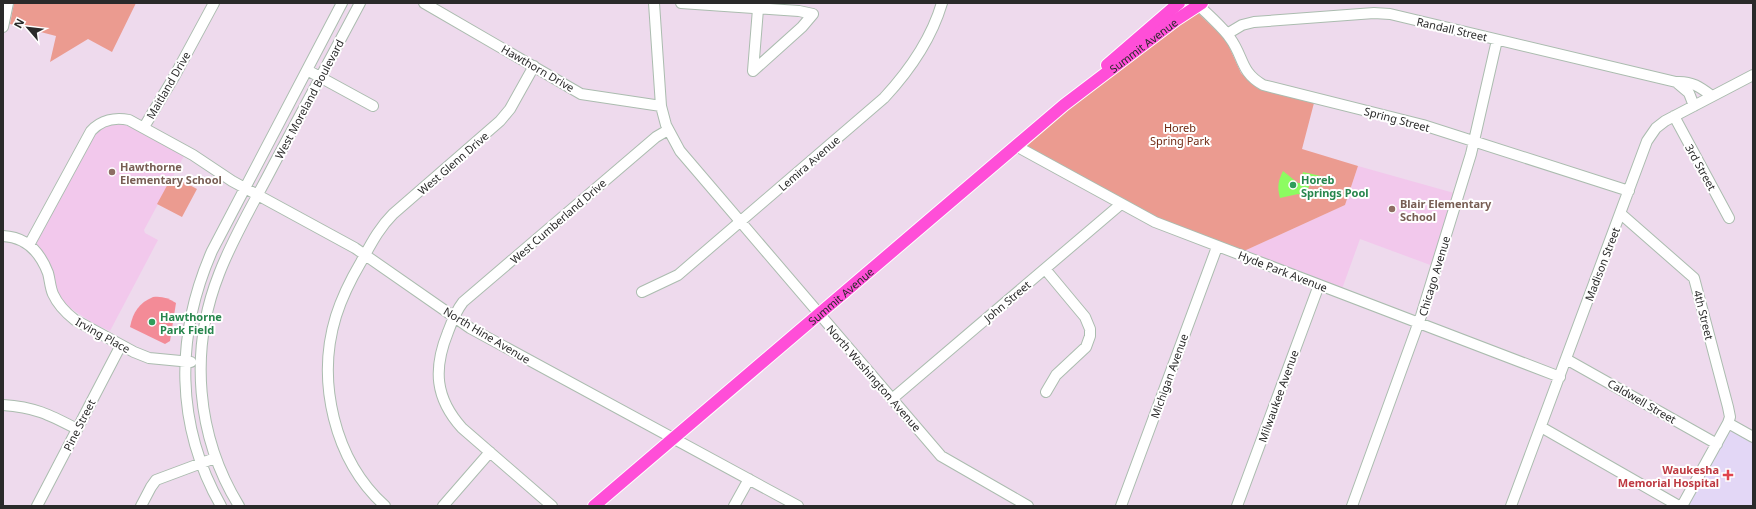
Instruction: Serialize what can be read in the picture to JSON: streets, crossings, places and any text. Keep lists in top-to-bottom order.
{
  "streets": {
    "main road": ["Summit Avenue"],
    "street": [
      "Randall Street",
      "Hawthorn Drive",
      "Maitland Drive",
      "West Moreland Boulevard",
      "Spring Street",
      "West Glenn Drive",
      "Lemira Avenue",
      "3rd Street",
      "West Cumberland Drive",
      "Madison Street",
      "Hyde Park Avenue",
      "Chicago Avenue",
      "John Street",
      "4th Street",
      "Irving Place",
      "North Hine Avenue",
      "Michigan Avenue",
      "North Washington Avenue",
      "Milwaukee Avenue",
      "Caldwell Street",
      "Pine Street"
    ]
  },
  "crossings": [
    ["Randall Street", "Spring Street"],
    ["Randall Street", "Madison Street"],
    ["Randall Street", "Chicago Avenue"],
    ["Summit Avenue", "Spring Street"],
    ["Summit Avenue", "Hyde Park Avenue"],
    ["Summit Avenue", "North Hine Avenue"],
    ["Summit Avenue", "North Washington Avenue"],
    ["Hawthorn Drive", "West Glenn Drive"],
    ["Hawthorn Drive", "North Washington Avenue"],
    ["Maitland Drive", "Irving Place"],
    ["Maitland Drive", "North Hine Avenue"],
    ["West Moreland Boulevard", "Irving Place"],
    ["West Moreland Boulevard", "North Hine Avenue"],
    ["Spring Street", "Madison Street"],
    ["Spring Street", "Chicago Avenue"],
    ["West Glenn Drive", "North Hine Avenue"],
    ["Lemira Avenue", "North Washington Avenue"],
    ["3rd Street", "Madison Street"],
    ["West Cumberland Drive", "North Hine Avenue"],
    ["West Cumberland Drive", "North Washington Avenue"],
    ["Madison Street", "Hyde Park Avenue"],
    ["Madison Street", "4th Street"],
    ["Madison Street", "Caldwell Street"],
    ["Hyde Park Avenue", "Chicago Avenue"],
    ["Hyde Park Avenue", "John Street"],
    ["Hyde Park Avenue", "Michigan Avenue"],
    ["Hyde Park Avenue", "Milwaukee Avenue"],
    ["John Street", "North Washington Avenue"],
    ["Irving Place", "Pine Street"]
  ],
  "parks": ["Horeb Spring Park"],
  "places": {
    "other": [
      "Hawthorne Elementary School",
      "Horeb Springs Pool",
      "Blair Elementary School",
      "Hawthorne Park Field"
    ],
    "health": ["Waukesha Memorial Hospital"]
  },
  "north": "top left"
}
